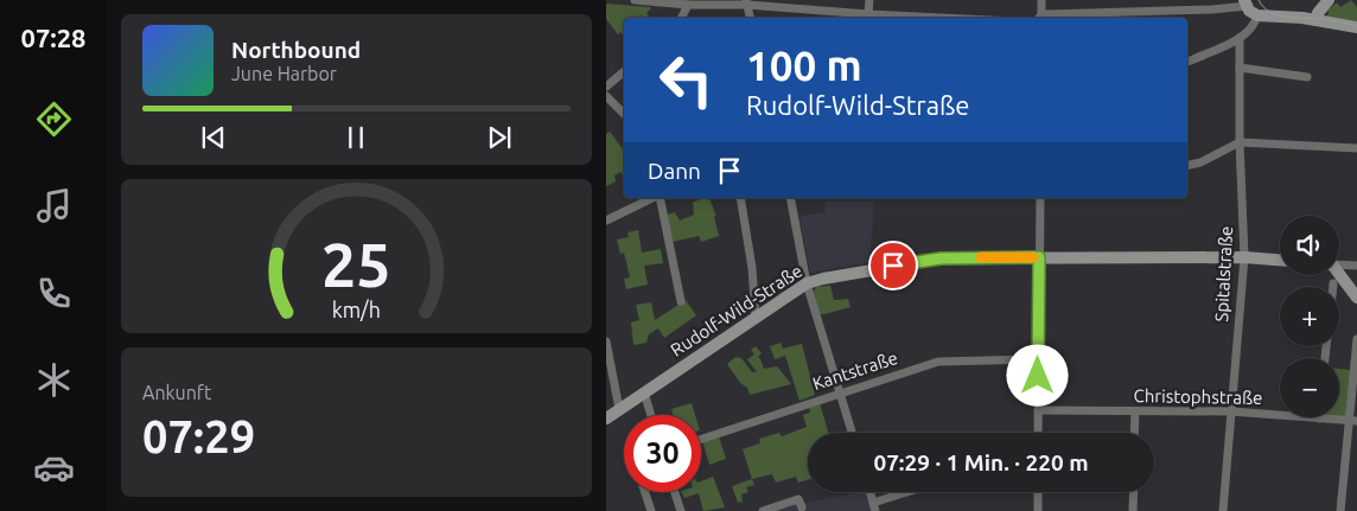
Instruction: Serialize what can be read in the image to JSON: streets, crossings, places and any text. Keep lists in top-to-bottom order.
{
  "streets": {
    "street": [
      "Spitalstraße",
      "Rudolf-Wild-Straße",
      "Kantstraße",
      "Christophstraße"
    ]
  },
  "crossings": [
    ["Spitalstraße", "Rudolf-Wild-Straße"],
    ["Spitalstraße", "Christophstraße"]
  ],
  "page": {
    "tabs": "07:28",
    "turn": ["100 m", "Rudolf-Wild-Straße"],
    "song": ["Northbound", "June Harbor"],
    "then": "Dann",
    "map_buttons": ["+", "−"],
    "tile": ["Ankunft", "07:29"],
    "limit": "30",
    "trip": "07:29 · 1 Min. · 220 m",
    "gauge": ["25", "km/h"]
  }
}
